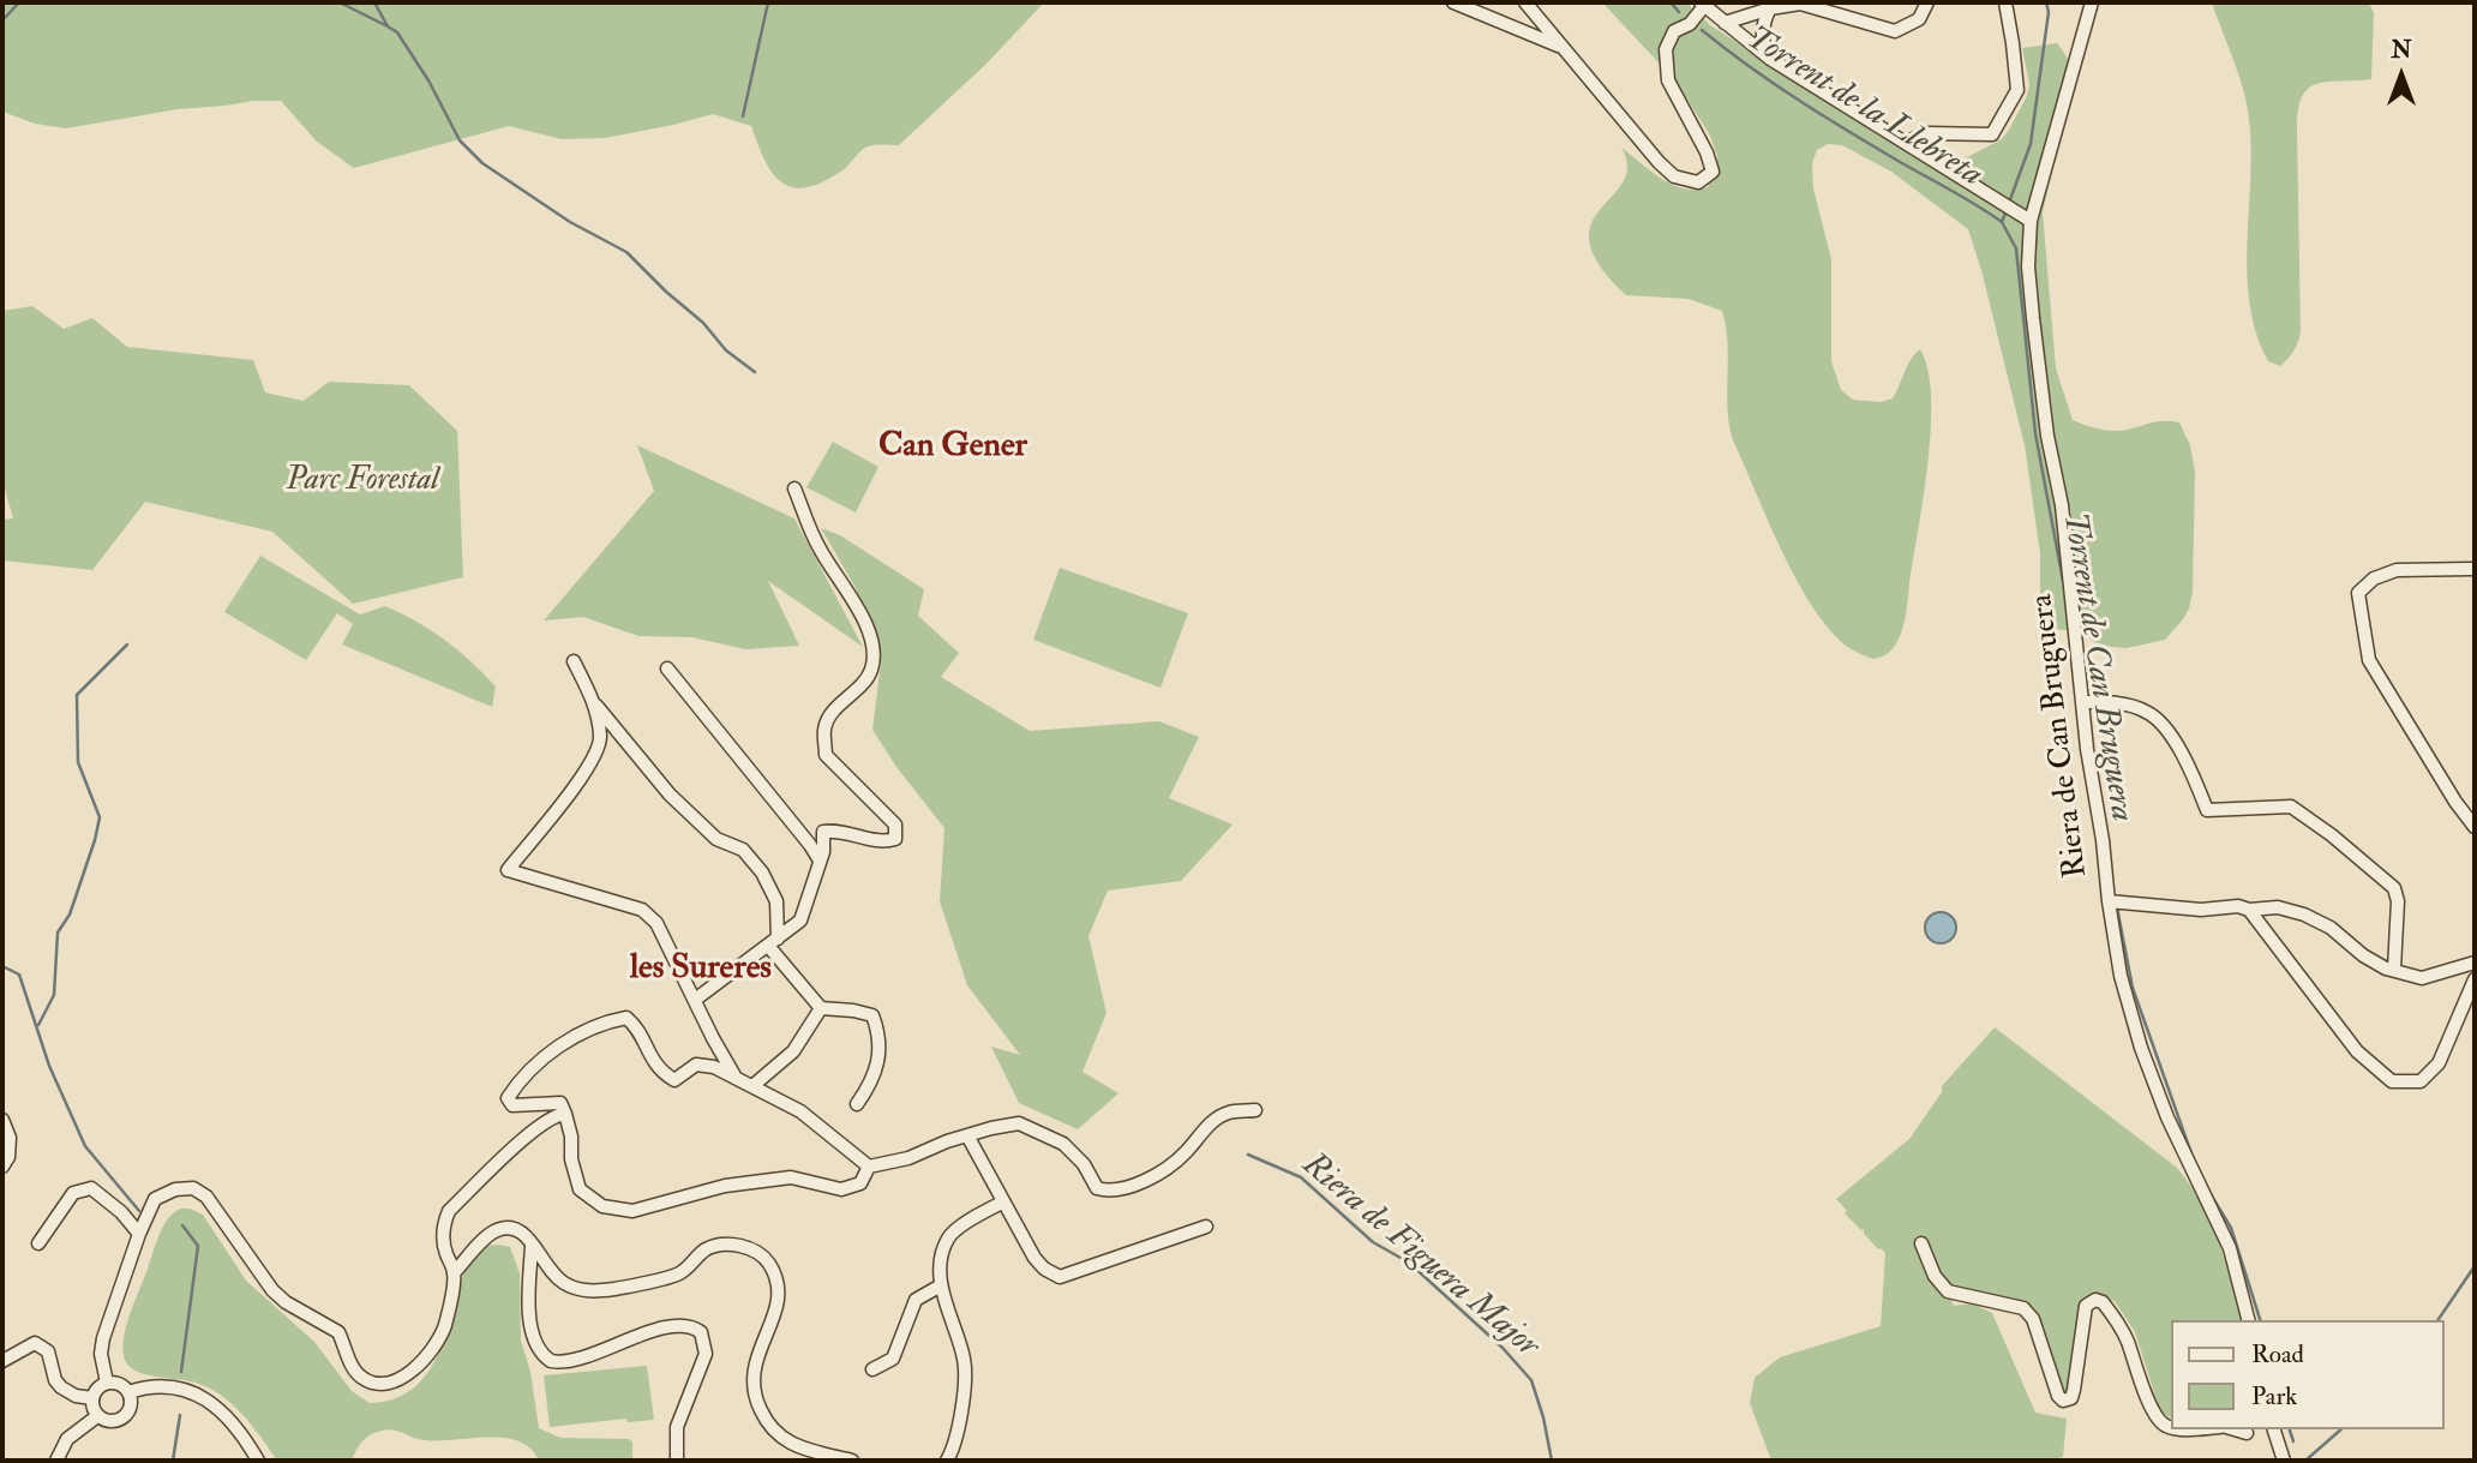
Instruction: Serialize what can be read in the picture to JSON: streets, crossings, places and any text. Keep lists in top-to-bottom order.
{
  "streets": {
    "street": ["Riera de Can Bruguera"]
  },
  "districts": ["Can Gener", "les Sureres"],
  "water": ["Torrent de la Llebreta", "Torrent de Can Bruguera", "Riera de Figuera Major"],
  "parks": ["Parc Forestal"],
  "legend": ["Road", "Park"],
  "north": "top"
}
